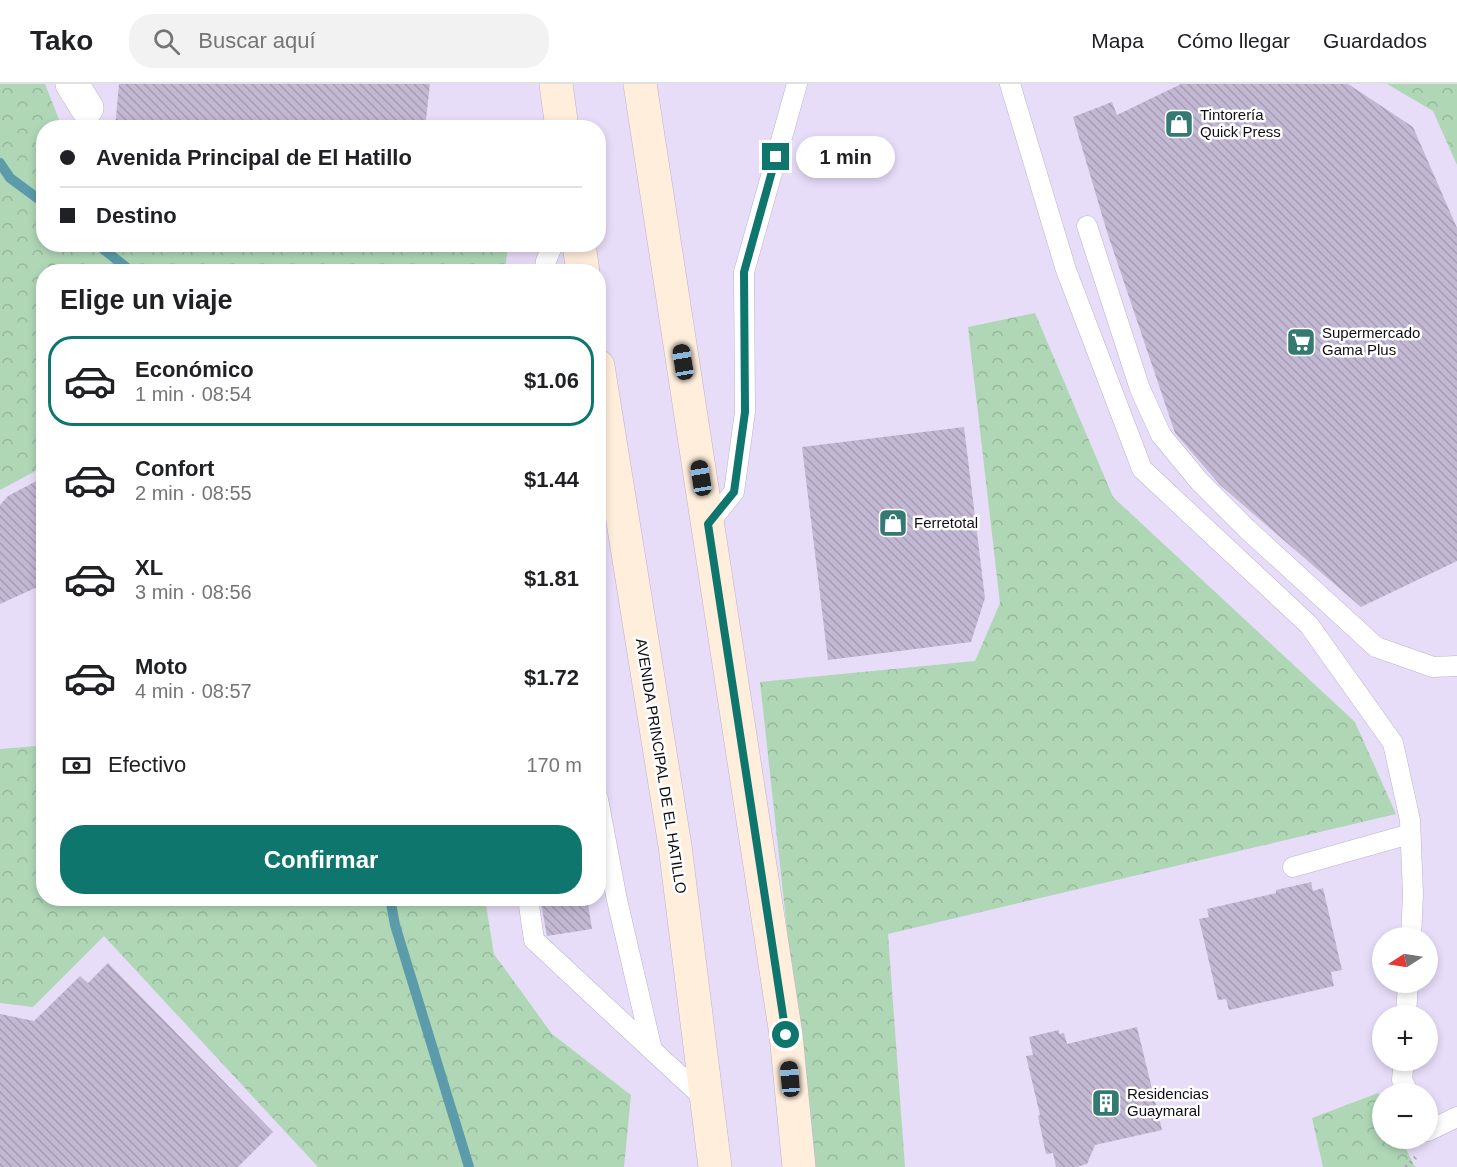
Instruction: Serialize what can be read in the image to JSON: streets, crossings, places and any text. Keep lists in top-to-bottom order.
{
  "streets": {
    "main road": ["AVENIDA PRINCIPAL DE EL HATILLO"]
  },
  "places": {
    "shop": ["Tintorería Quick Press", "Ferretotal"],
    "supermarket": ["Supermercado Gama Plus"],
    "building": ["Residencias Guaymaral"]
  },
  "north": "left",
  "page": {
    "header": "Tako",
    "search": "Buscar aquí",
    "nav": ["Mapa", "Cómo llegar", "Guardados"],
    "banner": ["Avenida Principal de El Hatillo", "Destino"],
    "bubble": "1 min",
    "heading": "Elige un viaje",
    "list": [
      {
        "name": "Económico",
        "note": "1 min · 08:54",
        "value": "$1.06"
      },
      {
        "name": "Confort",
        "note": "2 min · 08:55",
        "value": "$1.44"
      },
      {
        "name": "XL",
        "note": "3 min · 08:56",
        "value": "$1.81"
      },
      {
        "name": "Moto",
        "note": "4 min · 08:57",
        "value": "$1.72"
      }
    ],
    "pay": ["Efectivo", "170 m"],
    "buttons": "Confirmar",
    "map_buttons": ["+", "−"]
  }
}
